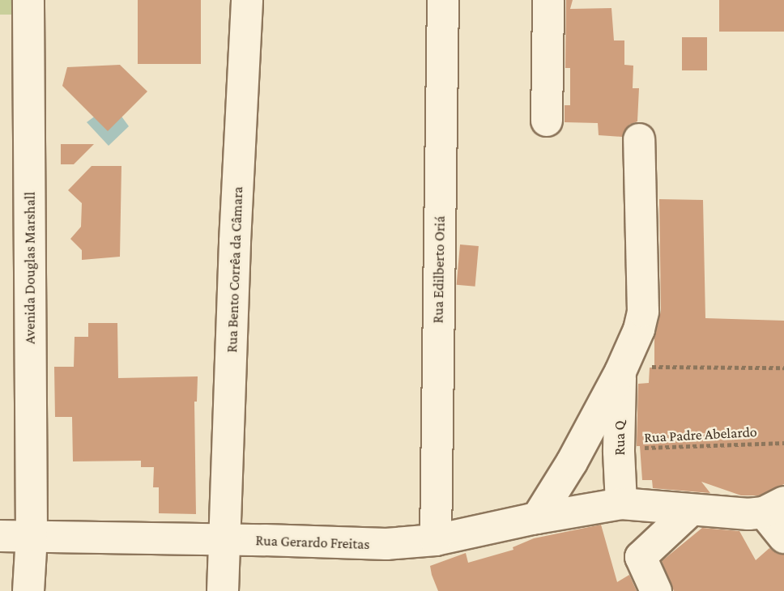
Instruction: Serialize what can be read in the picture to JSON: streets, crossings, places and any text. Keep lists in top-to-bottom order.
{
  "streets": {
    "street": [
      "Avenida Douglas Marshall",
      "Rua Bento Corrêa da Câmara",
      "Rua Edilberto Oriá",
      "Rua Q",
      "Rua Gerardo Freitas"
    ],
    "path": ["Rua Padre Abelardo"]
  },
  "crossings": [
    ["Avenida Douglas Marshall", "Rua Gerardo Freitas"],
    ["Rua Bento Corrêa da Câmara", "Rua Gerardo Freitas"],
    ["Rua Edilberto Oriá", "Rua Gerardo Freitas"],
    ["Rua Padre Abelardo", "Rua Q"],
    ["Rua Q", "Rua Gerardo Freitas"]
  ]
}
